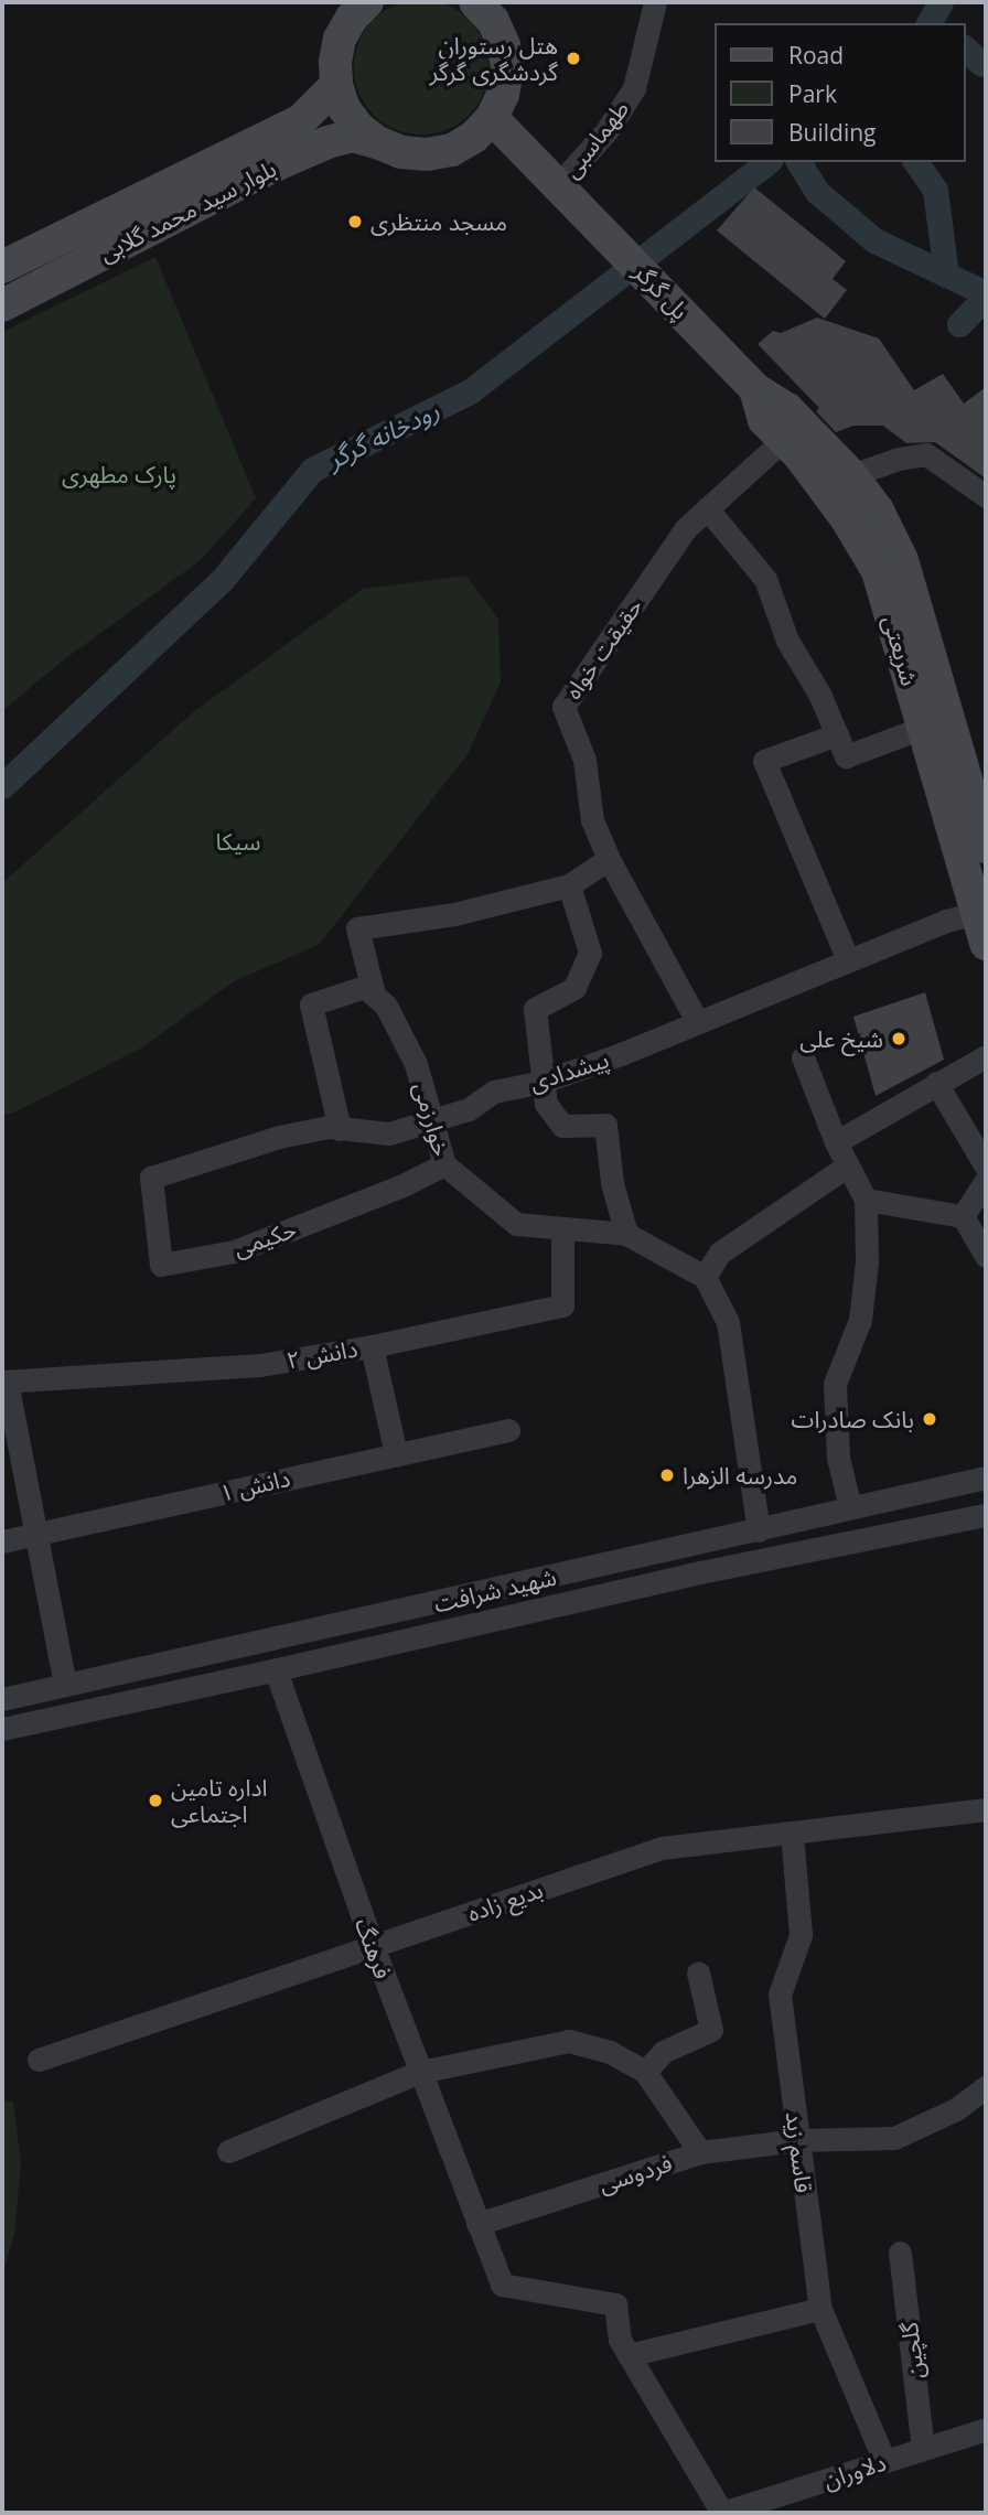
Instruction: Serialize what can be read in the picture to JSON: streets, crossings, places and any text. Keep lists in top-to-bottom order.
{
  "streets": {
    "main road": ["بلوار سید محمد گلابی", "پل گرگر", "شریعتی"],
    "street": [
      "طهماسبی",
      "حقیقت خواه",
      "پیشدادی",
      "خوارزمی",
      "حکیمی",
      "دانش ۲",
      "دانش ۱",
      "شهید شرافت",
      "بدیع زاده",
      "فرهنگ",
      "قاسم زید",
      "فردوسی",
      "گلچین",
      "دلاوران"
    ]
  },
  "crossings": [
    ["طهماسبی", "پل گرگر"],
    ["پل گرگر", "شریعتی"],
    ["حقیقت خواه", "شریعتی"],
    ["حقیقت خواه", "پیشدادی"],
    ["شریعتی", "پیشدادی"],
    ["پیشدادی", "خوارزمی"],
    ["پیشدادی", "حکیمی"],
    ["خوارزمی", "حکیمی"],
    ["خوارزمی", "دانش ۲"],
    ["شهید شرافت", "فرهنگ"],
    ["بدیع زاده", "فرهنگ"],
    ["بدیع زاده", "قاسم زید"],
    ["فرهنگ", "فردوسی"],
    ["قاسم زید", "فردوسی"],
    ["قاسم زید", "دلاوران"],
    ["گلچین", "دلاوران"]
  ],
  "water": ["رودخانه گرگر"],
  "parks": ["پارک مطهری", "سیکا"],
  "places": [
    "هتل رستوران گردشگری گرگر",
    "مسجد منتظری",
    "شیخ علی",
    "بانک صادرات",
    "مدرسه الزهرا",
    "اداره تامین اجتماعی"
  ],
  "legend": ["Road", "Park", "Building"]
}
